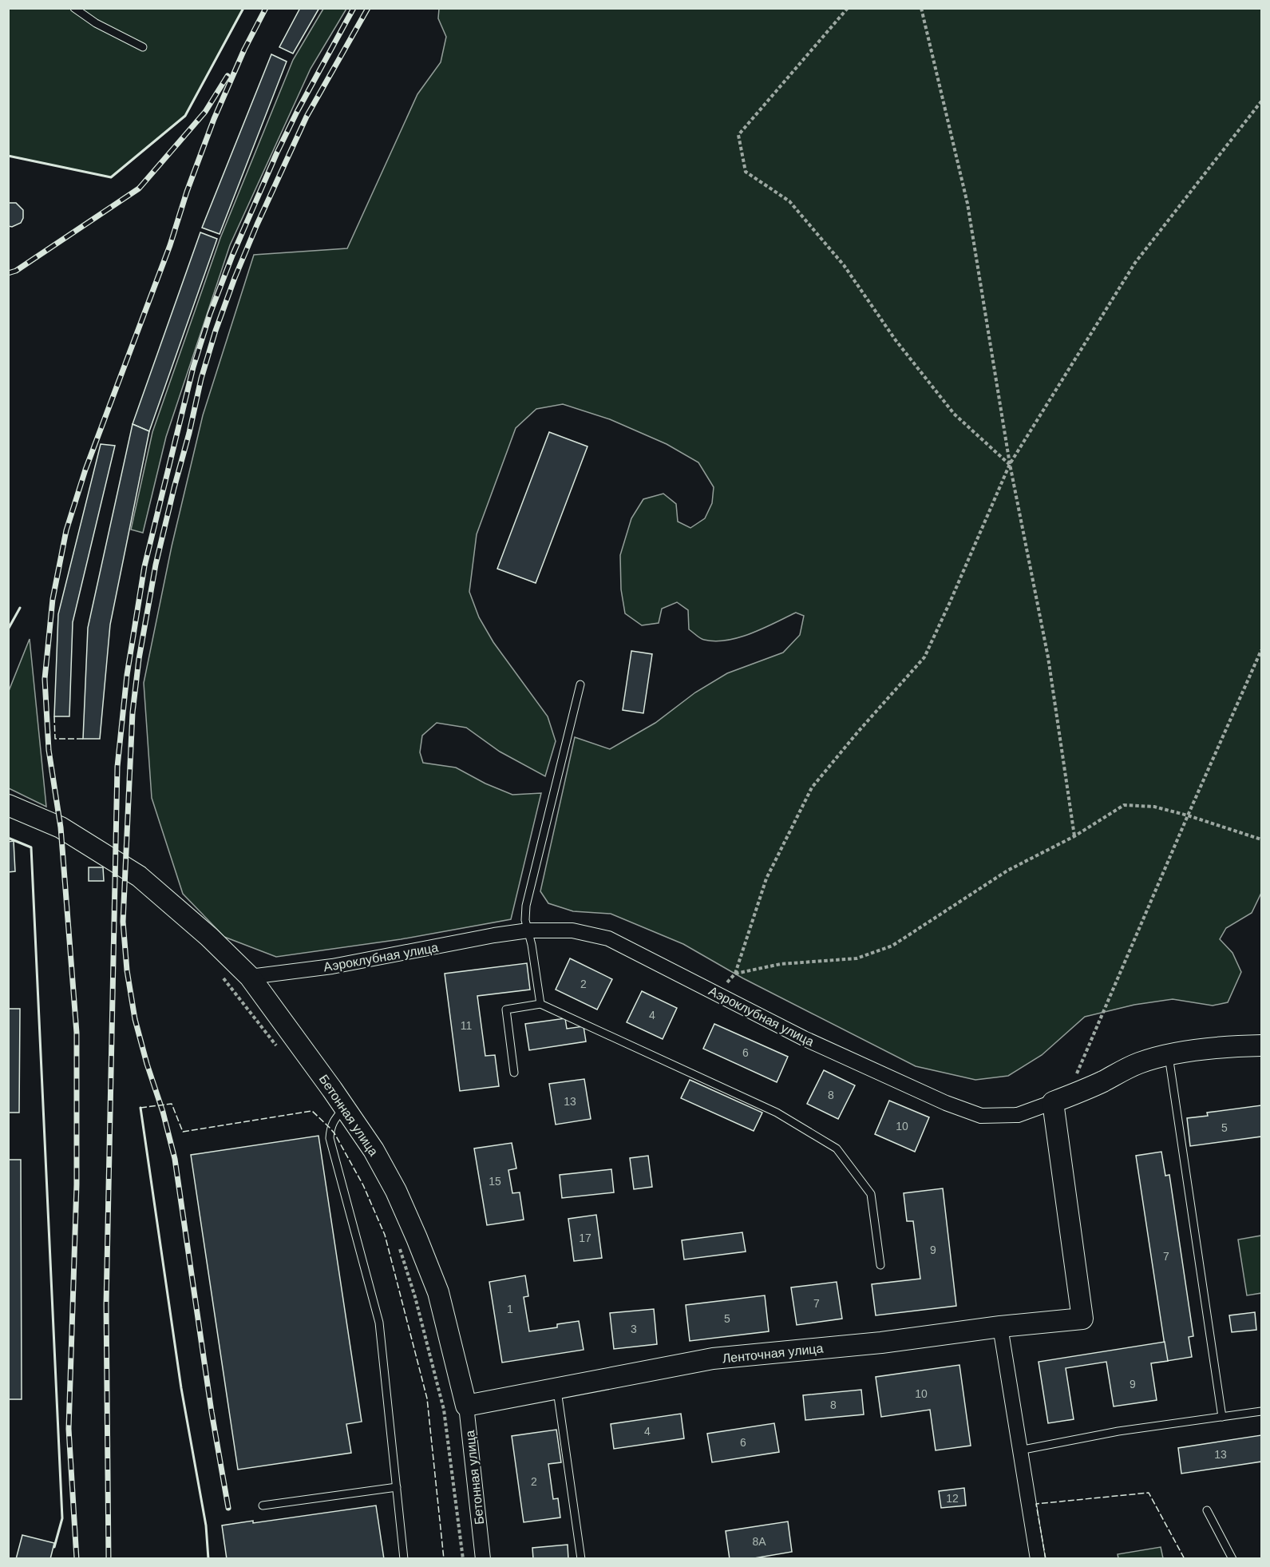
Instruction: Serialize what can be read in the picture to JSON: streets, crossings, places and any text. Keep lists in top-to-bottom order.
{
  "streets": {
    "street": ["Аэроклубная улица", "Бетонная улица", "Ленточная улица"]
  },
  "crossings": [
    ["Аэроклубная улица", "Бетонная улица"],
    ["Аэроклубная улица", "Ленточная улица"],
    ["Бетонная улица", "Ленточная улица"]
  ],
  "house_numbers": [
    "2",
    "4",
    "11",
    "6",
    "8",
    "13",
    "10",
    "5",
    "15",
    "17",
    "9",
    "7",
    "7",
    "1",
    "5",
    "3",
    "9",
    "10",
    "8",
    "4",
    "6",
    "13",
    "2",
    "12",
    "8А"
  ]
}
